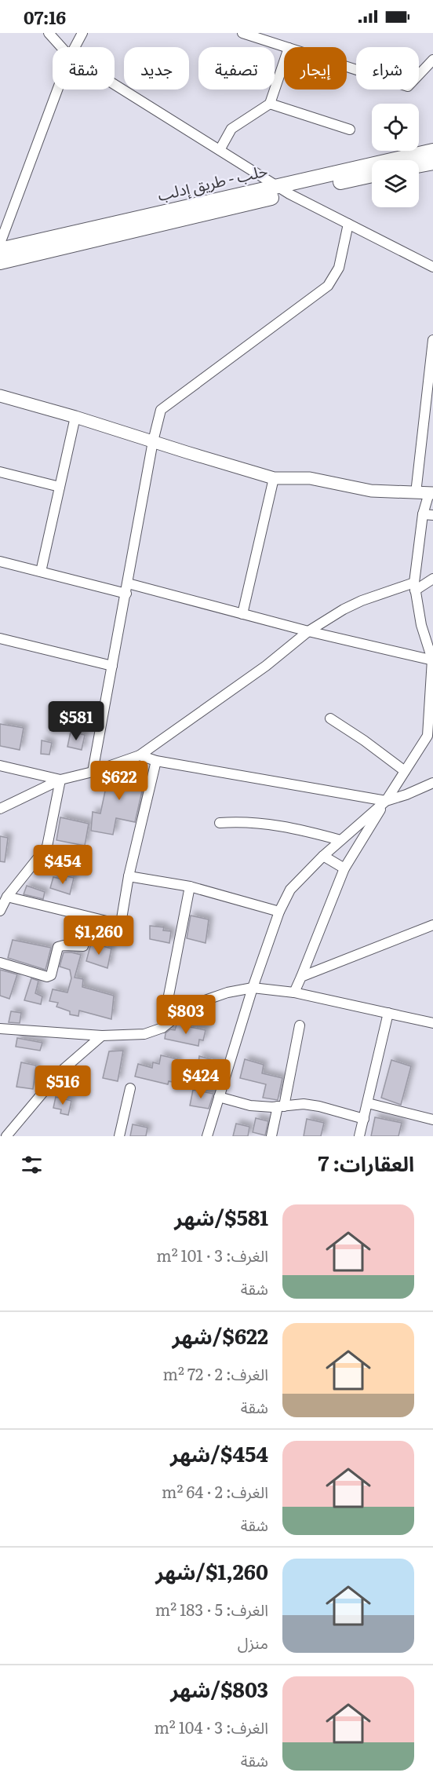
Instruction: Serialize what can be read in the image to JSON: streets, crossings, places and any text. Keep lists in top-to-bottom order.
{
  "streets": {
    "main road": ["حلب - طريق إدلب"]
  },
  "page": {
    "status": "07:16",
    "chip": [
      "شراء",
      "إيجار",
      "تصفية",
      "جديد",
      "شقة"
    ],
    "price": [
      "$581",
      "$622",
      "$454",
      "$1,260",
      "$803",
      "$424",
      "$516"
    ],
    "heading": "العقارات: 7",
    "list": [
      {
        "name": "$581/شهر",
        "note": "الغرف: 3 · 101 m² · شقة"
      },
      {
        "name": "$622/شهر",
        "note": "الغرف: 2 · 72 m² · شقة"
      },
      {
        "name": "$454/شهر",
        "note": "الغرف: 2 · 64 m² · شقة"
      },
      {
        "name": "$1,260/شهر",
        "note": "الغرف: 5 · 183 m² · منزل"
      },
      {
        "name": "$803/شهر",
        "note": "الغرف: 3 · 104 m² · شقة"
      }
    ]
  }
}
